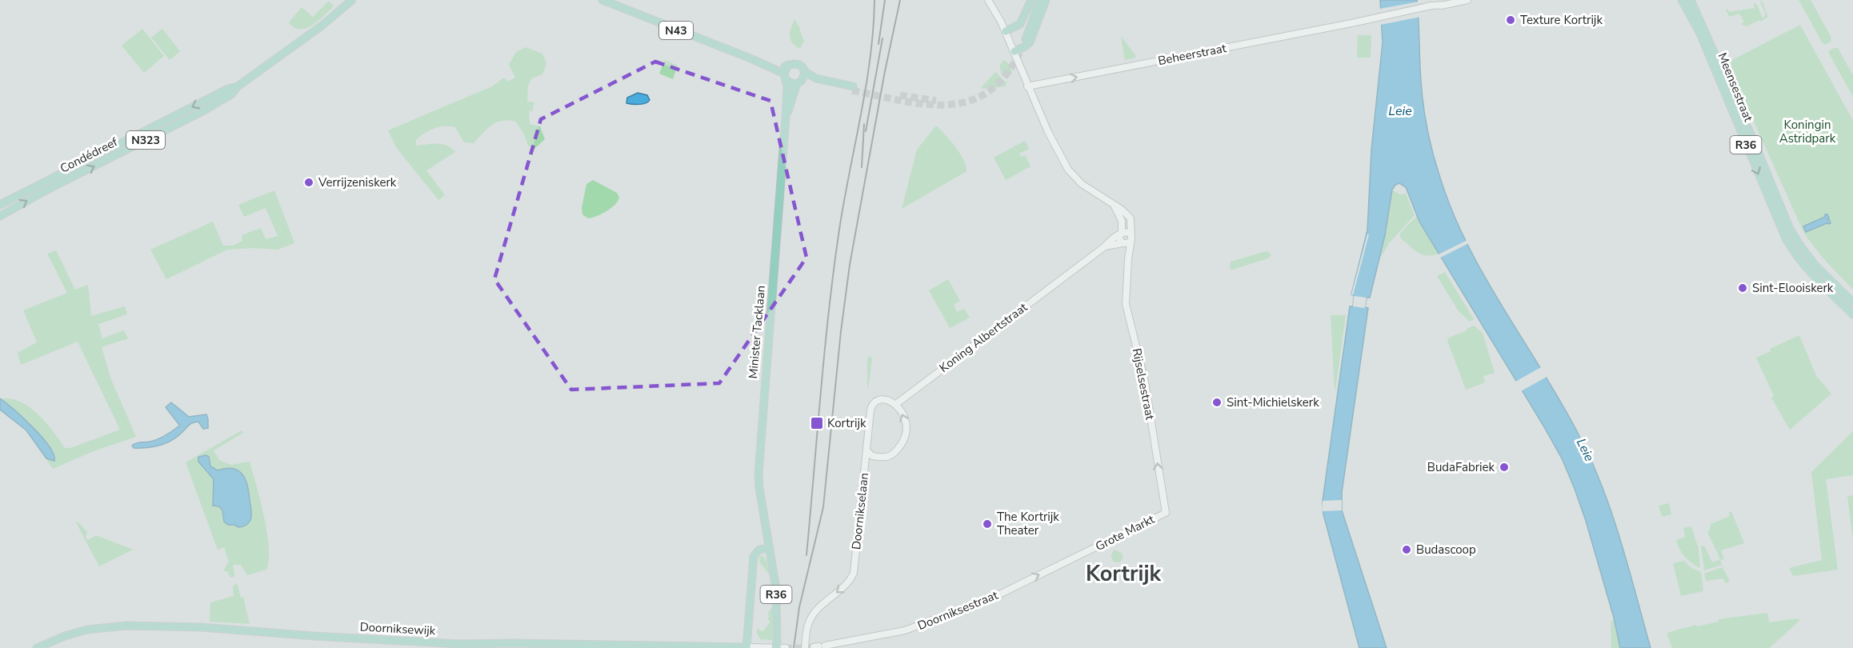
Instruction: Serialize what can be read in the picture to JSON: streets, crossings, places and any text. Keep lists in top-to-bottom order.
{
  "streets": {
    "main road": [
      "N43",
      "Meensestraat",
      "N323",
      "R36",
      "Condédreef",
      "Minister Tacklaan",
      "Doorniksewijk"
    ],
    "street": [
      "Beheerstraat",
      "Koning Albertstraat",
      "Rijselsestraat",
      "Doornikselaan",
      "Grote Markt",
      "Doorniksestraat"
    ]
  },
  "crossings": [
    ["N43", "R36"],
    ["N43", "Minister Tacklaan"],
    ["R36", "Minister Tacklaan"],
    ["Koning Albertstraat", "Rijselsestraat"],
    ["Koning Albertstraat", "Doornikselaan"],
    ["Rijselsestraat", "Grote Markt"],
    ["Grote Markt", "Doorniksestraat"]
  ],
  "one_way": [
    "Beheerstraat",
    "Rijselsestraat",
    "Doornikselaan",
    "Doorniksestraat"
  ],
  "districts": ["Kortrijk"],
  "water": ["Leie"],
  "parks": ["Koningin Astridpark"],
  "places": {
    "other": [
      "Texture Kortrijk",
      "Verrijzeniskerk",
      "Sint-Elooiskerk",
      "Sint-Michielskerk",
      "BudaFabriek",
      "The Kortrijk Theater",
      "Budascoop"
    ],
    "transit": ["Kortrijk"]
  }
}
